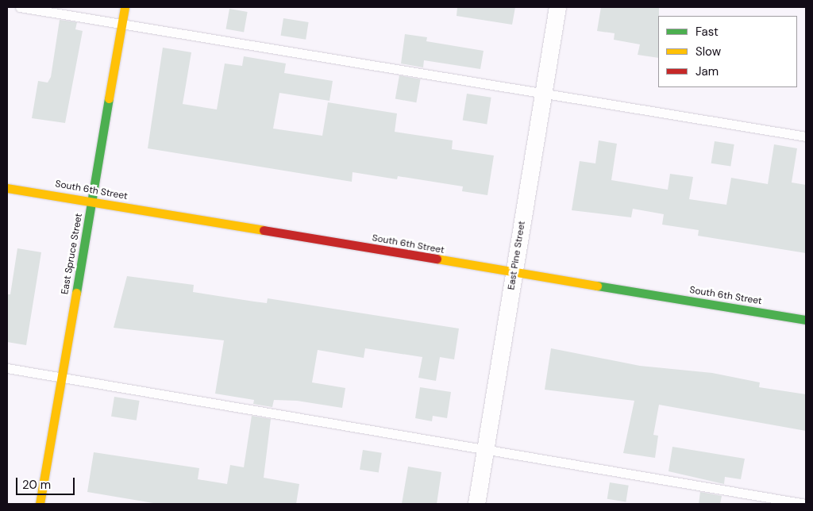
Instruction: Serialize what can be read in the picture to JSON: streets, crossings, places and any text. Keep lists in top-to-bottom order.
{
  "streets": {
    "street": ["South 6th Street", "East Spruce Street", "East Pine Street"]
  },
  "crossings": [
    ["South 6th Street", "East Spruce Street"],
    ["South 6th Street", "East Pine Street"]
  ],
  "legend": ["Fast", "Slow", "Jam"],
  "scale_bar": "20 m"
}
